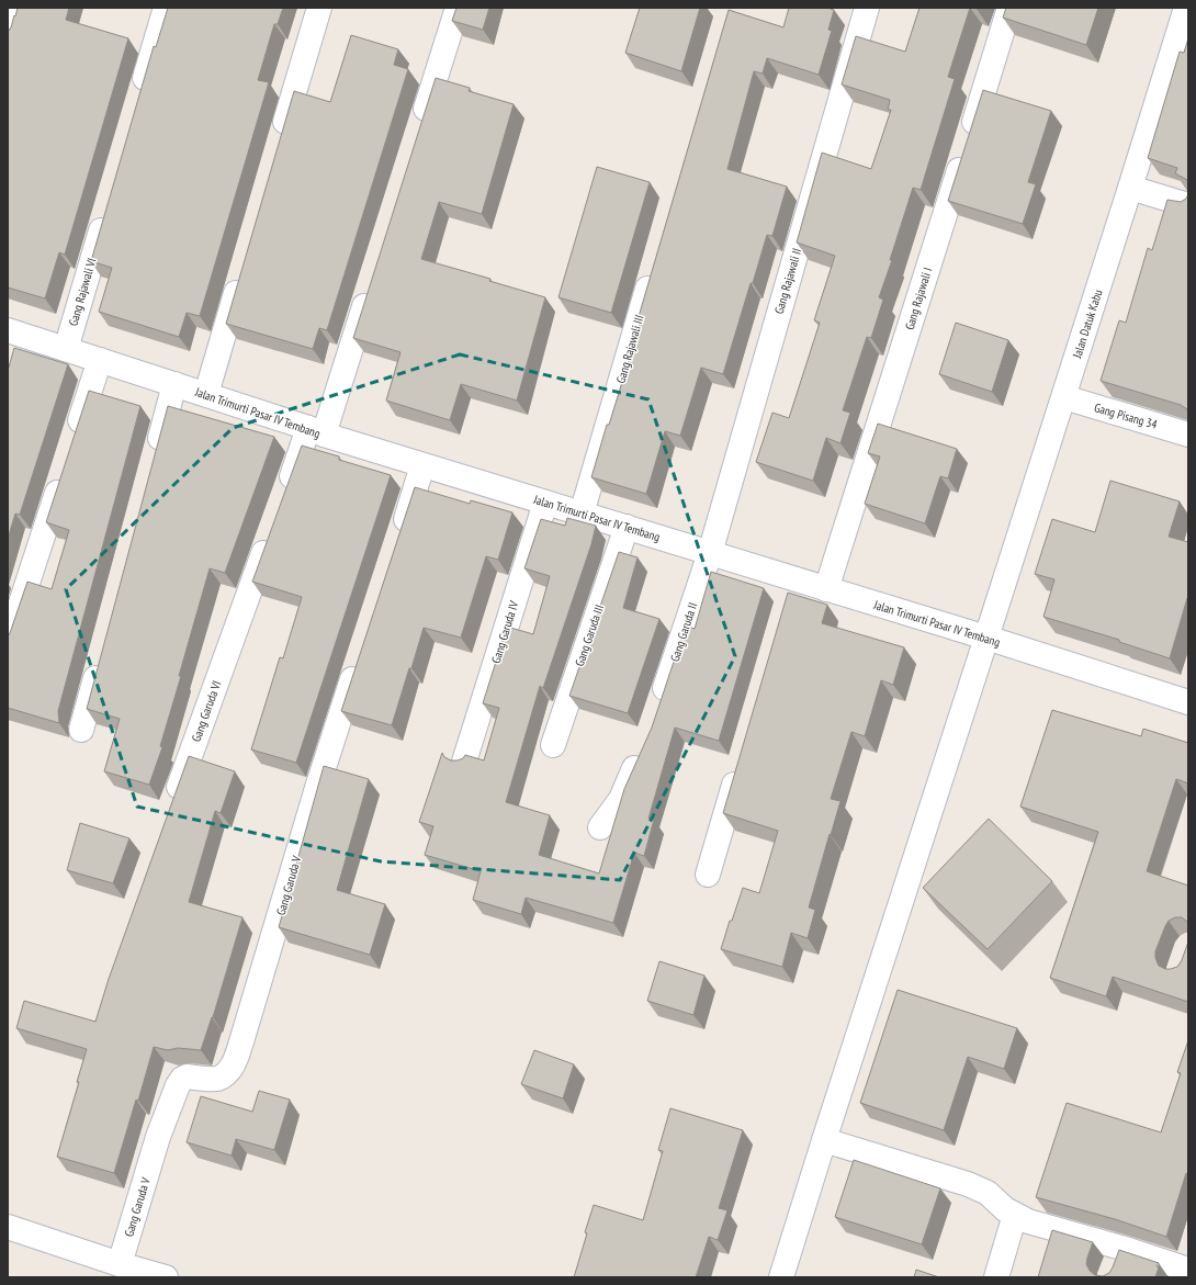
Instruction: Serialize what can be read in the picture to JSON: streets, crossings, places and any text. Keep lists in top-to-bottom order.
{
  "streets": {
    "street": [
      "Gang Rajawali II",
      "Gang Rajawali VI",
      "Gang Rajawali I",
      "Jalan Datuk Kabu",
      "Gang Rajawali III",
      "Jalan Trimurti Pasar IV Tembang",
      "Gang Pisang 34",
      "Gang Garuda IV",
      "Gang Garuda II",
      "Gang Garuda III",
      "Gang Garuda VI",
      "Gang Garuda V"
    ]
  },
  "crossings": [
    ["Gang Rajawali II", "Jalan Trimurti Pasar IV Tembang"],
    ["Gang Rajawali II", "Gang Garuda II"],
    ["Gang Rajawali VI", "Jalan Trimurti Pasar IV Tembang"],
    ["Gang Rajawali I", "Jalan Trimurti Pasar IV Tembang"],
    ["Jalan Datuk Kabu", "Jalan Trimurti Pasar IV Tembang"],
    ["Jalan Datuk Kabu", "Gang Pisang 34"],
    ["Gang Rajawali III", "Jalan Trimurti Pasar IV Tembang"],
    ["Jalan Trimurti Pasar IV Tembang", "Gang Garuda IV"],
    ["Jalan Trimurti Pasar IV Tembang", "Gang Garuda II"],
    ["Jalan Trimurti Pasar IV Tembang", "Gang Garuda III"]
  ]
}
